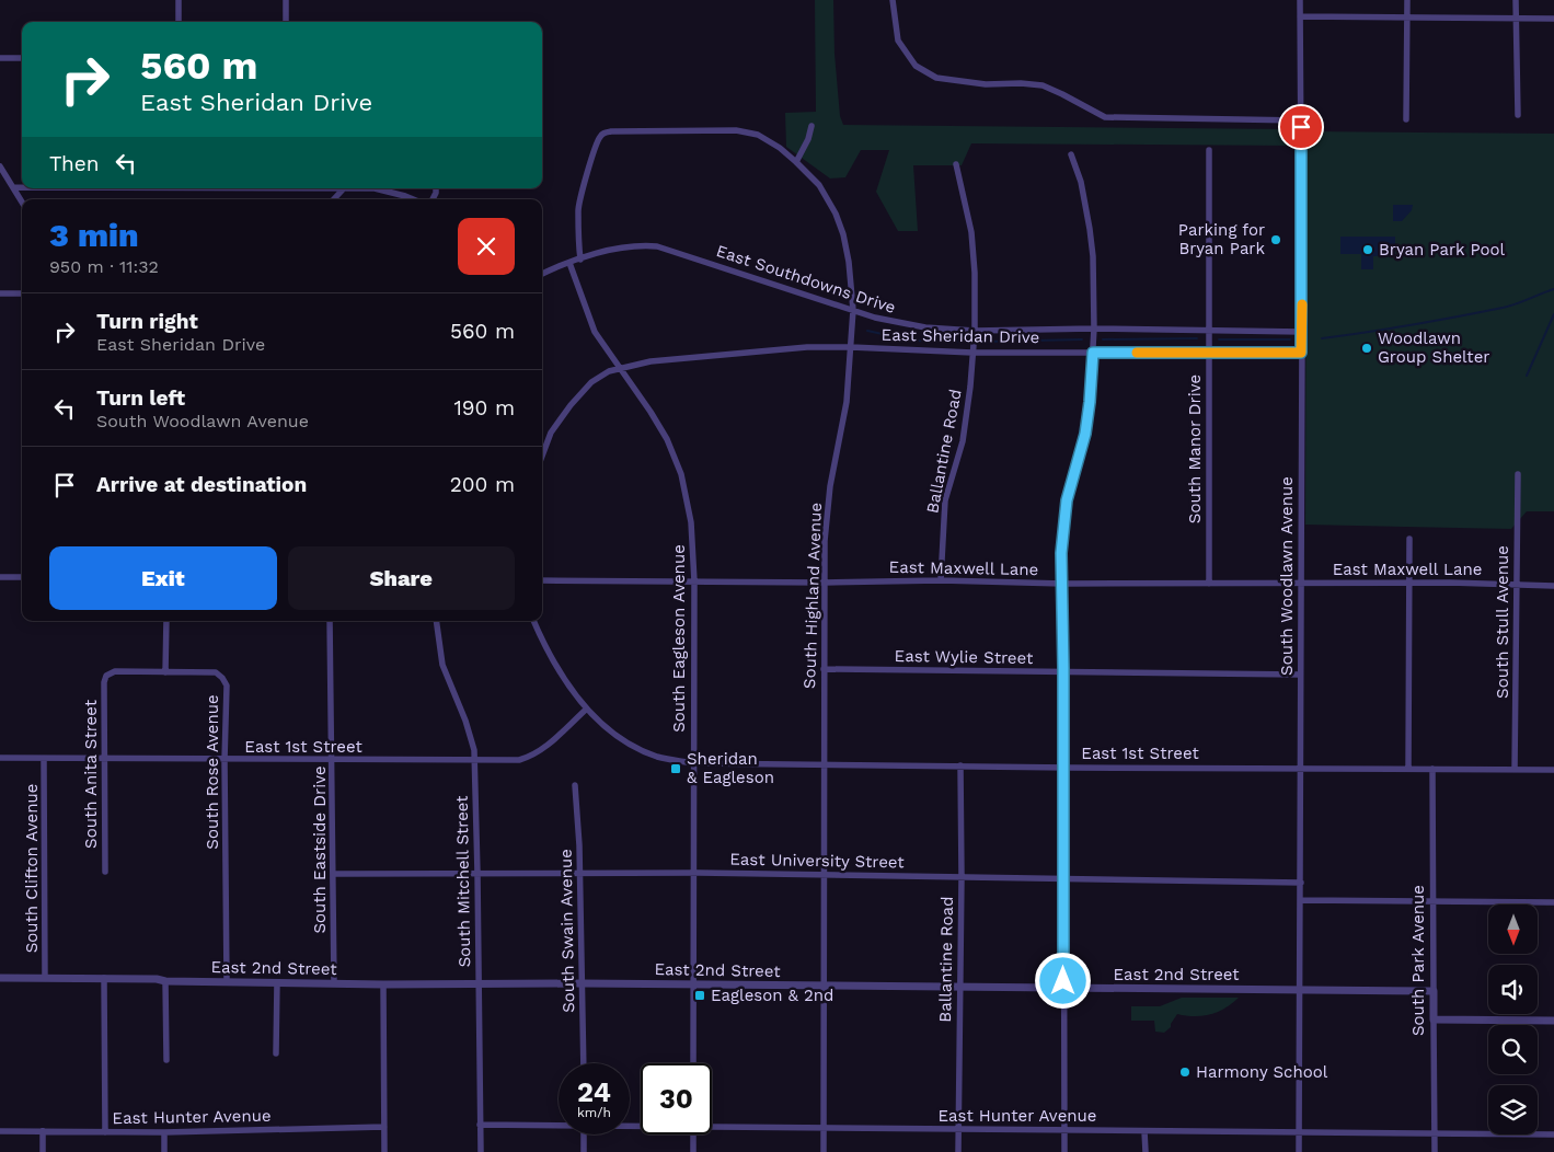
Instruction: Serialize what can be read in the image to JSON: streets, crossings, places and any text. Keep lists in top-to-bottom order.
{
  "streets": {
    "street": [
      "East Southdowns Drive",
      "East Sheridan Drive",
      "South Manor Drive",
      "Ballantine Road",
      "East Maxwell Lane",
      "South Woodlawn Avenue",
      "South Highland Avenue",
      "South Stull Avenue",
      "South Eagleson Avenue",
      "East Wylie Street",
      "East 1st Street",
      "South Rose Avenue",
      "South Anita Street",
      "South Eastside Drive",
      "East University Street",
      "South Clifton Avenue",
      "South Mitchell Street",
      "South Swain Avenue",
      "South Park Avenue",
      "East 2nd Street",
      "East Hunter Avenue"
    ]
  },
  "crossings": [
    ["East Southdowns Drive", "South Manor Drive"],
    ["East Southdowns Drive", "Ballantine Road"],
    ["East Southdowns Drive", "South Woodlawn Avenue"],
    ["East Southdowns Drive", "South Highland Avenue"],
    ["East Southdowns Drive", "South Eagleson Avenue"],
    ["East Sheridan Drive", "South Manor Drive"],
    ["East Sheridan Drive", "Ballantine Road"],
    ["East Sheridan Drive", "South Woodlawn Avenue"],
    ["East Sheridan Drive", "South Highland Avenue"],
    ["East Sheridan Drive", "South Eagleson Avenue"],
    ["South Manor Drive", "East Maxwell Lane"],
    ["Ballantine Road", "East Maxwell Lane"],
    ["Ballantine Road", "East 1st Street"],
    ["Ballantine Road", "East University Street"],
    ["Ballantine Road", "East 2nd Street"],
    ["Ballantine Road", "East Hunter Avenue"],
    ["East Maxwell Lane", "South Woodlawn Avenue"],
    ["East Maxwell Lane", "South Highland Avenue"],
    ["East Maxwell Lane", "South Stull Avenue"],
    ["East Maxwell Lane", "South Eagleson Avenue"],
    ["South Woodlawn Avenue", "East Wylie Street"],
    ["South Woodlawn Avenue", "East 1st Street"],
    ["South Woodlawn Avenue", "East University Street"],
    ["South Woodlawn Avenue", "East 2nd Street"],
    ["South Woodlawn Avenue", "East Hunter Avenue"],
    ["South Highland Avenue", "East Wylie Street"],
    ["South Highland Avenue", "East 1st Street"],
    ["South Highland Avenue", "East University Street"],
    ["South Highland Avenue", "East 2nd Street"],
    ["South Highland Avenue", "East Hunter Avenue"],
    ["South Stull Avenue", "East 1st Street"],
    ["South Eagleson Avenue", "East 1st Street"],
    ["South Eagleson Avenue", "East University Street"],
    ["South Eagleson Avenue", "East 2nd Street"],
    ["East 1st Street", "South Rose Avenue"],
    ["East 1st Street", "South Anita Street"],
    ["East 1st Street", "South Eastside Drive"],
    ["East 1st Street", "South Clifton Avenue"],
    ["East 1st Street", "South Mitchell Street"],
    ["East 1st Street", "South Park Avenue"],
    ["South Rose Avenue", "South Anita Street"],
    ["South Rose Avenue", "East 2nd Street"],
    ["South Eastside Drive", "East University Street"],
    ["South Eastside Drive", "East 2nd Street"],
    ["East University Street", "South Mitchell Street"],
    ["East University Street", "South Swain Avenue"],
    ["South Clifton Avenue", "East 2nd Street"],
    ["South Mitchell Street", "East 2nd Street"],
    ["South Mitchell Street", "East Hunter Avenue"],
    ["South Swain Avenue", "East 2nd Street"],
    ["South Park Avenue", "East 2nd Street"],
    ["South Park Avenue", "East Hunter Avenue"]
  ],
  "places": {
    "other": [
      "Parking for Bryan Park",
      "Bryan Park Pool",
      "Woodlawn Group Shelter",
      "Harmony School"
    ],
    "transit": ["Sheridan & Eagleson", "Eagleson & 2nd"]
  },
  "north": "bottom",
  "page": {
    "turn": ["560 m", "East Sheridan Drive"],
    "then": "Then",
    "heading": ["3 min", "950 m · 11:32"],
    "list": [
      {
        "name": "Turn right",
        "note": "East Sheridan Drive",
        "value": "560 m"
      },
      {
        "name": "Turn left",
        "note": "South Woodlawn Avenue",
        "value": "190 m"
      },
      {
        "name": "Arrive at destination",
        "value": "200 m"
      }
    ],
    "buttons": ["Exit", "Share"],
    "speed": "24 km/h",
    "limit": "30"
  }
}
